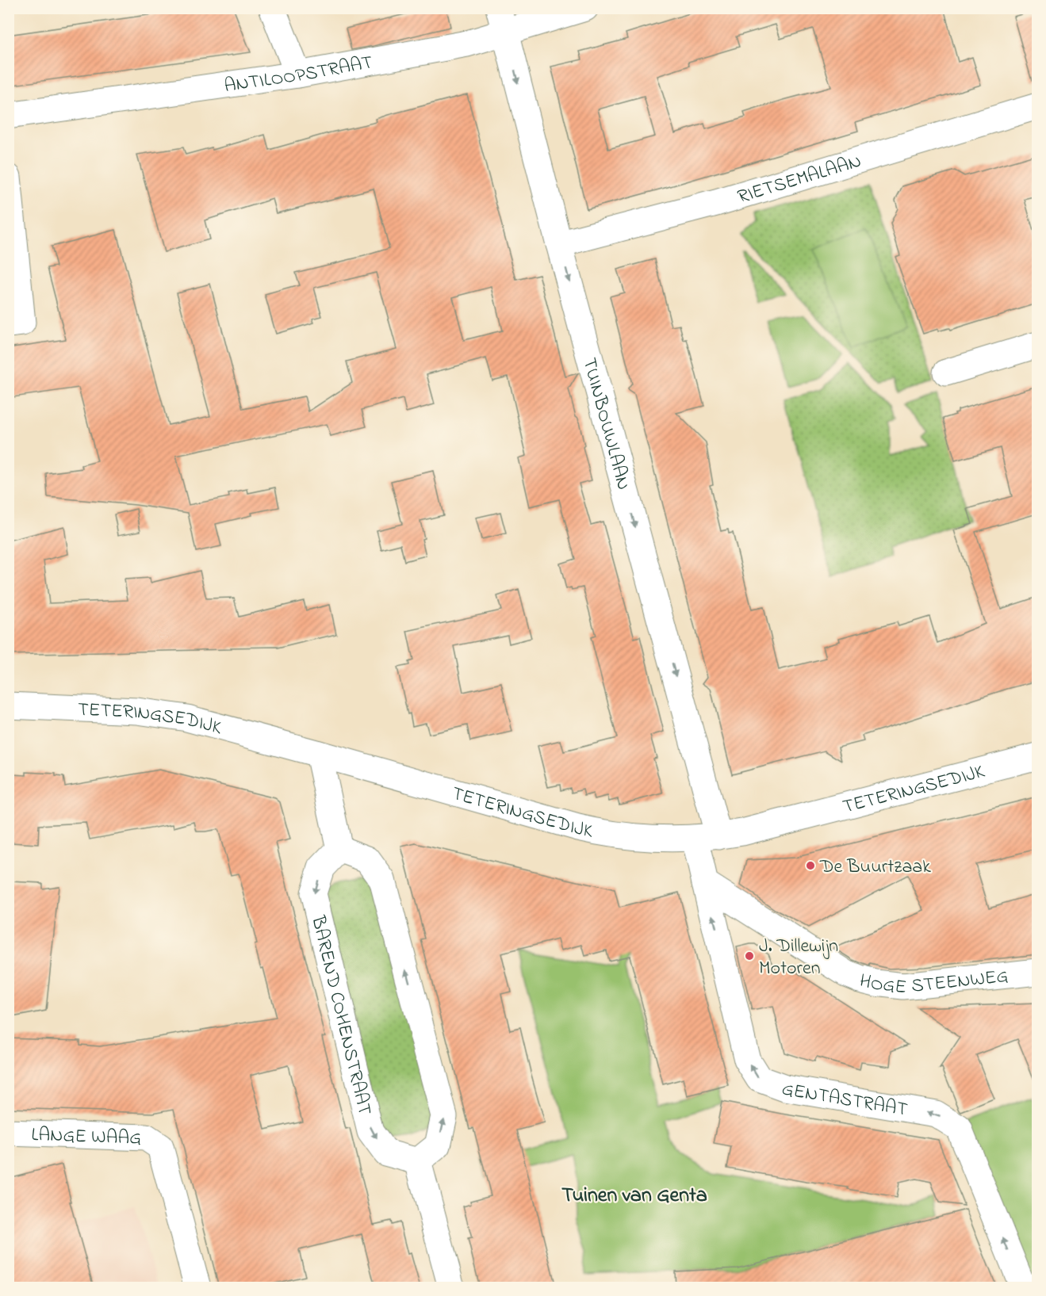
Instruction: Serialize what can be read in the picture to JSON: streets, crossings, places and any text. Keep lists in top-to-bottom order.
{
  "streets": {
    "street": [
      "ANTILOOPSTRAAT",
      "RIETSEMALAAN",
      "TUINBOUWLAAN",
      "TETERINGSEDIJK",
      "HOGE STEENWEG",
      "BAREND COHENSTRAAT",
      "GENTASTRAAT",
      "LANGE WAAG"
    ]
  },
  "crossings": [
    ["ANTILOOPSTRAAT", "TUINBOUWLAAN"],
    ["RIETSEMALAAN", "TUINBOUWLAAN"],
    ["TUINBOUWLAAN", "TETERINGSEDIJK"],
    ["HOGE STEENWEG", "GENTASTRAAT"]
  ],
  "one_way": ["TUINBOUWLAAN", "GENTASTRAAT"],
  "districts": ["Tuinen van Genta"],
  "places": ["De Buurtzaak", "J. Dillewijn Motoren"]
}
